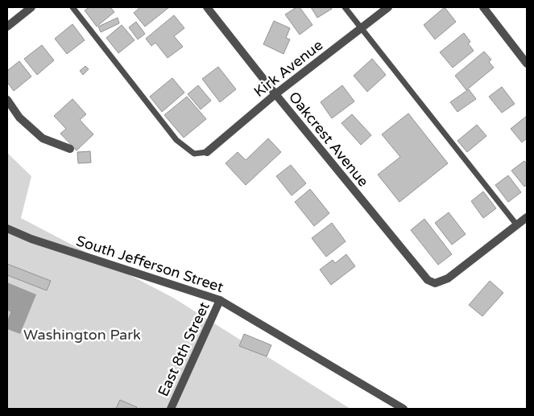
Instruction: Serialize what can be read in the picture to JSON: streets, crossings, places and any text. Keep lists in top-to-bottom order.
{
  "streets": {
    "street": [
      "Kirk Avenue",
      "Oakcrest Avenue",
      "South Jefferson Street",
      "East 8th Street"
    ]
  },
  "crossings": [
    ["Kirk Avenue", "Oakcrest Avenue"],
    ["South Jefferson Street", "East 8th Street"]
  ],
  "parks": ["Washington Park"]
}
